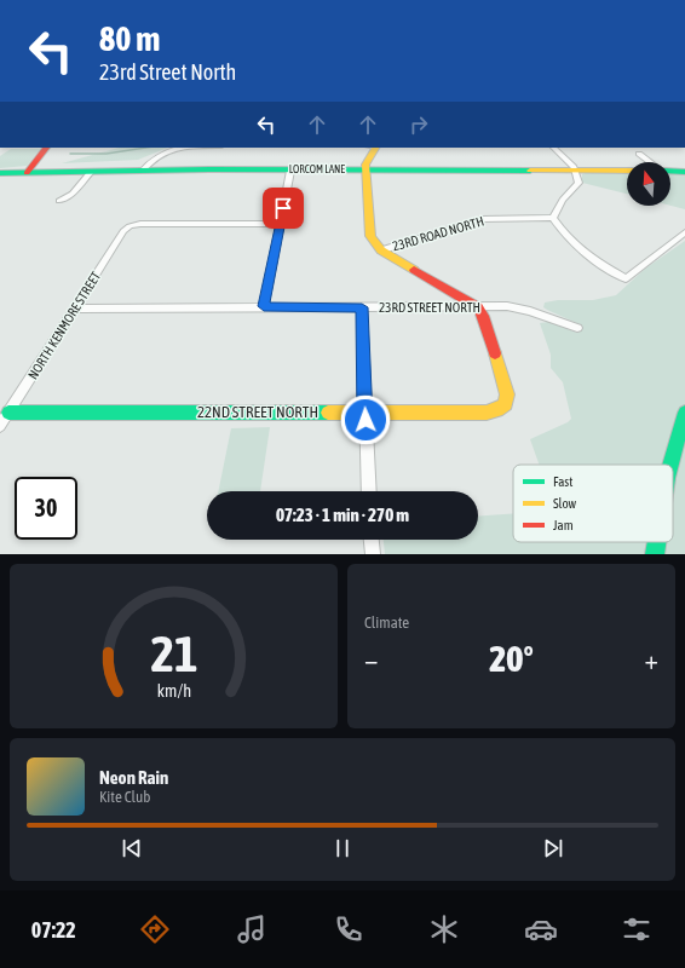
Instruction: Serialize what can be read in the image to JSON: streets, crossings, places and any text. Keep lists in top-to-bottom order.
{
  "streets": {
    "main road": ["LORCOM LANE", "22ND STREET NORTH"],
    "street": ["23RD ROAD NORTH", "23RD STREET NORTH", "NORTH KENMORE STREET"]
  },
  "crossings": [
    ["23RD STREET NORTH", "NORTH KENMORE STREET"],
    ["23RD STREET NORTH", "22ND STREET NORTH"],
    ["NORTH KENMORE STREET", "22ND STREET NORTH"]
  ],
  "legend": ["Fast", "Slow", "Jam"],
  "north": "top",
  "page": {
    "turn": ["80 m", "23rd Street North"],
    "limit": "30",
    "trip": "07:23 · 1 min · 270 m",
    "tile": "Climate",
    "heat": ["−", "20°", "+"],
    "song": ["Neon Rain", "Kite Club"],
    "tabs": "07:22",
    "gauge": ["21", "km/h"]
  }
}
